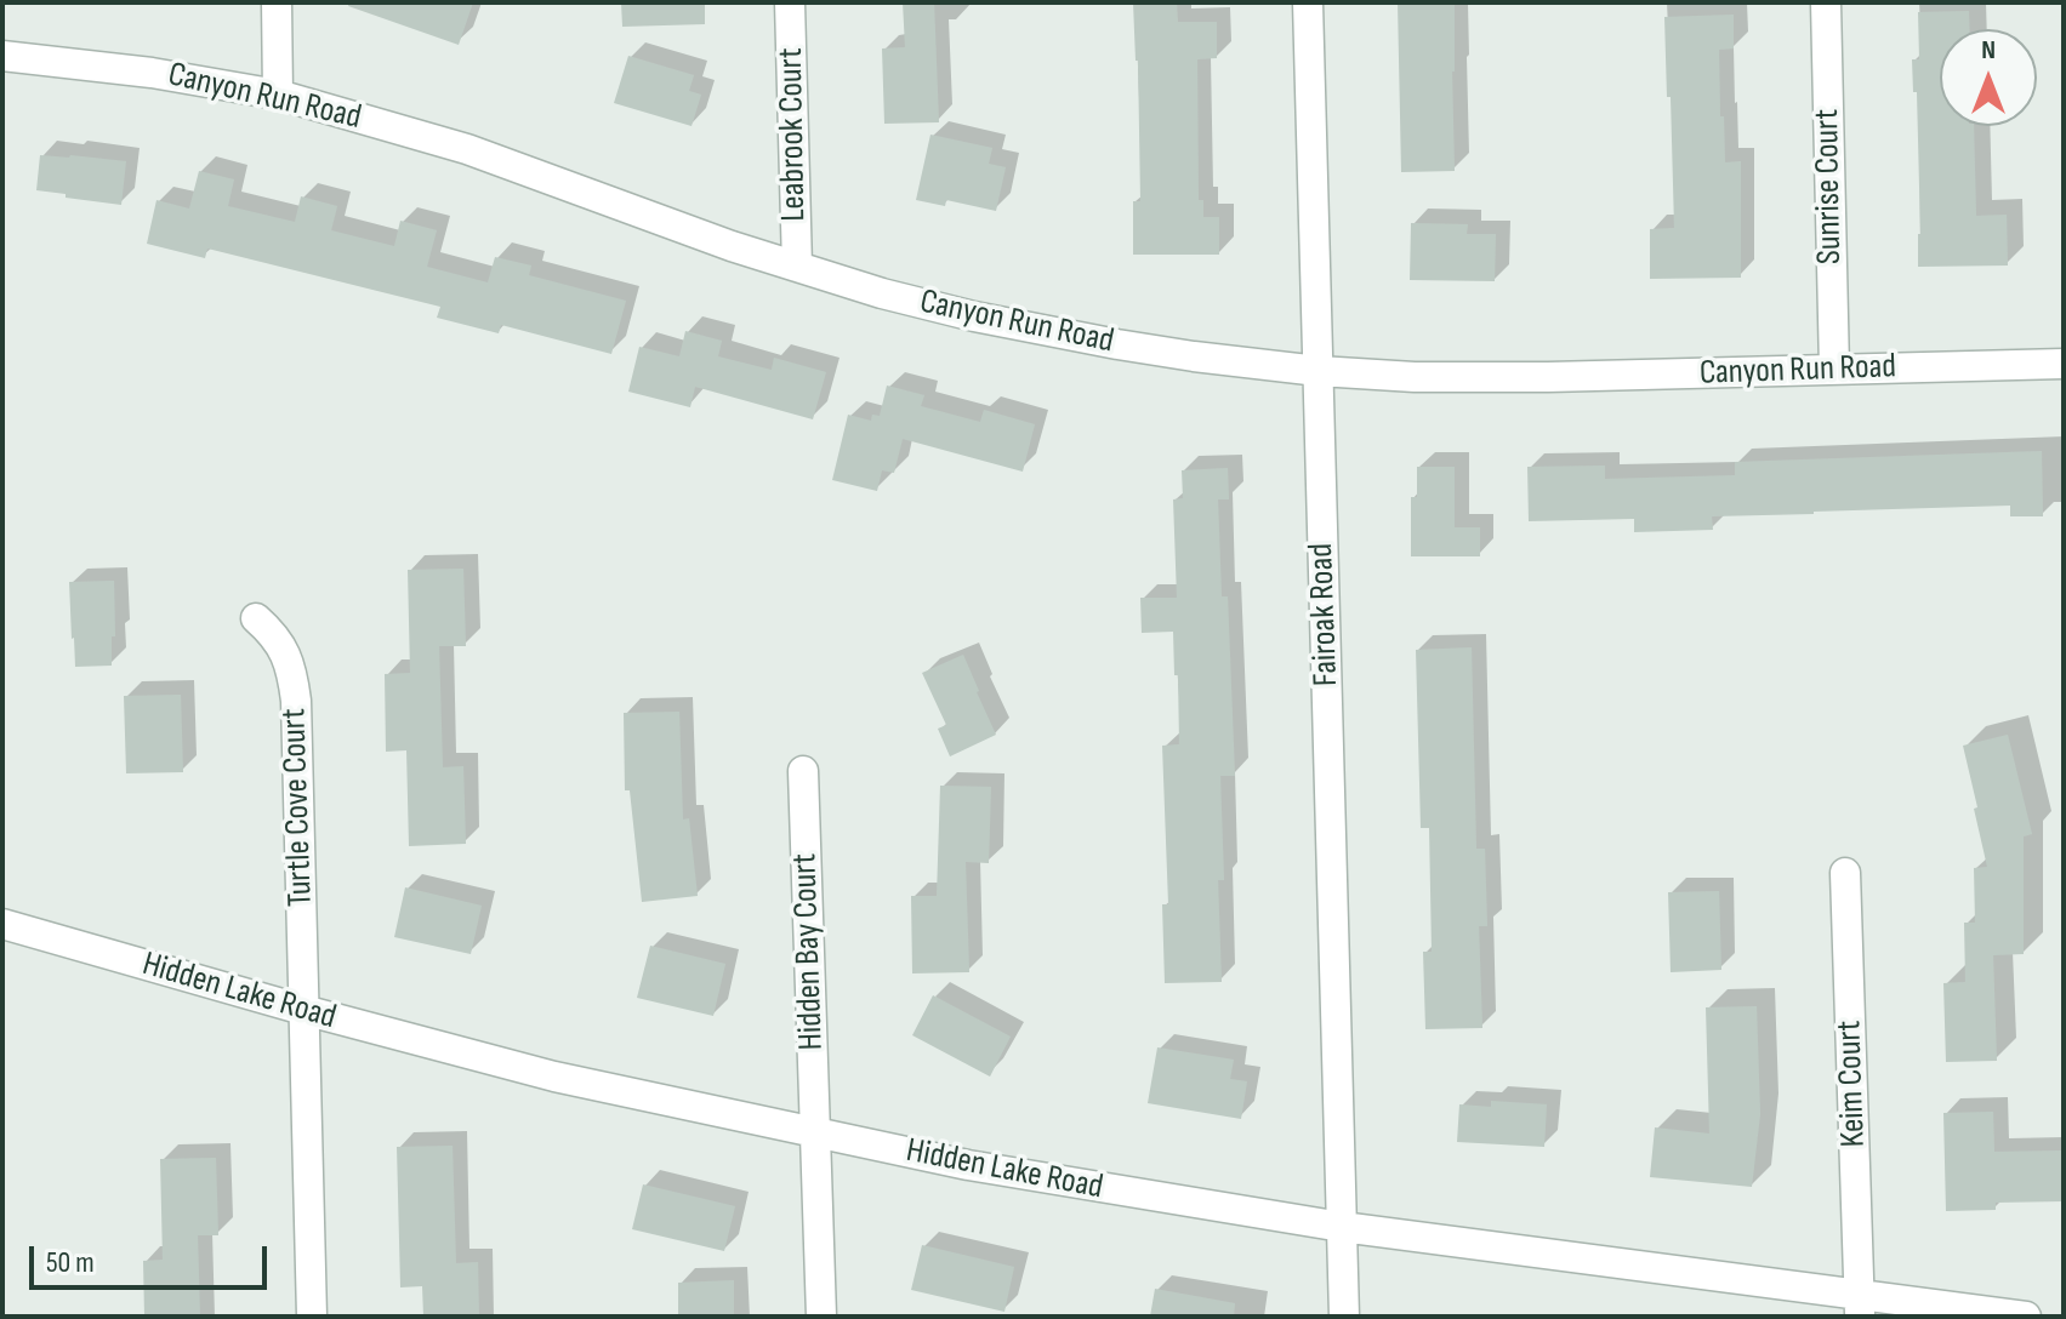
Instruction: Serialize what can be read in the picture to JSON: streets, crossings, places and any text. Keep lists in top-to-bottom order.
{
  "streets": {
    "street": [
      "Canyon Run Road",
      "Leabrook Court",
      "Sunrise Court",
      "Fairoak Road",
      "Turtle Cove Court",
      "Hidden Bay Court",
      "Hidden Lake Road",
      "Keim Court"
    ]
  },
  "crossings": [
    ["Canyon Run Road", "Leabrook Court"],
    ["Canyon Run Road", "Sunrise Court"],
    ["Canyon Run Road", "Fairoak Road"],
    ["Fairoak Road", "Hidden Lake Road"],
    ["Turtle Cove Court", "Hidden Lake Road"],
    ["Hidden Bay Court", "Hidden Lake Road"],
    ["Hidden Lake Road", "Keim Court"]
  ],
  "scale_bar": "50 m",
  "north": "top"
}
